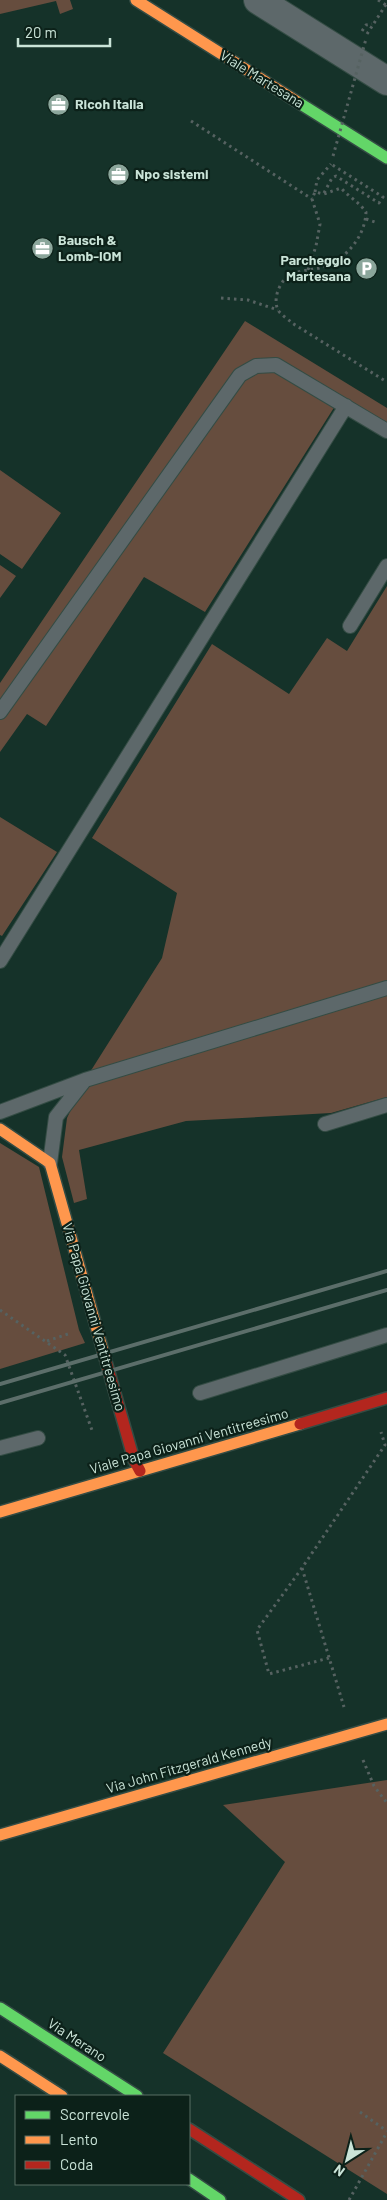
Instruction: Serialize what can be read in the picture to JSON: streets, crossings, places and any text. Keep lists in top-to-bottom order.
{
  "streets": {
    "street": [
      "Viale Martesana",
      "Via Papa Giovanni Ventitreesimo",
      "Viale Papa Giovanni Ventitreesimo",
      "Via John Fitzgerald Kennedy",
      "Via Merano"
    ]
  },
  "crossings": [
    ["Via Papa Giovanni Ventitreesimo", "Viale Papa Giovanni Ventitreesimo"]
  ],
  "places": {
    "office": ["Ricoh Italia", "Npo sistemi", "Bausch & Lomb-IOM"],
    "parking": ["Parcheggio Martesana"]
  },
  "legend": ["Scorrevole", "Lento", "Coda"],
  "scale_bar": "20 m",
  "north": "bottom left"
}
